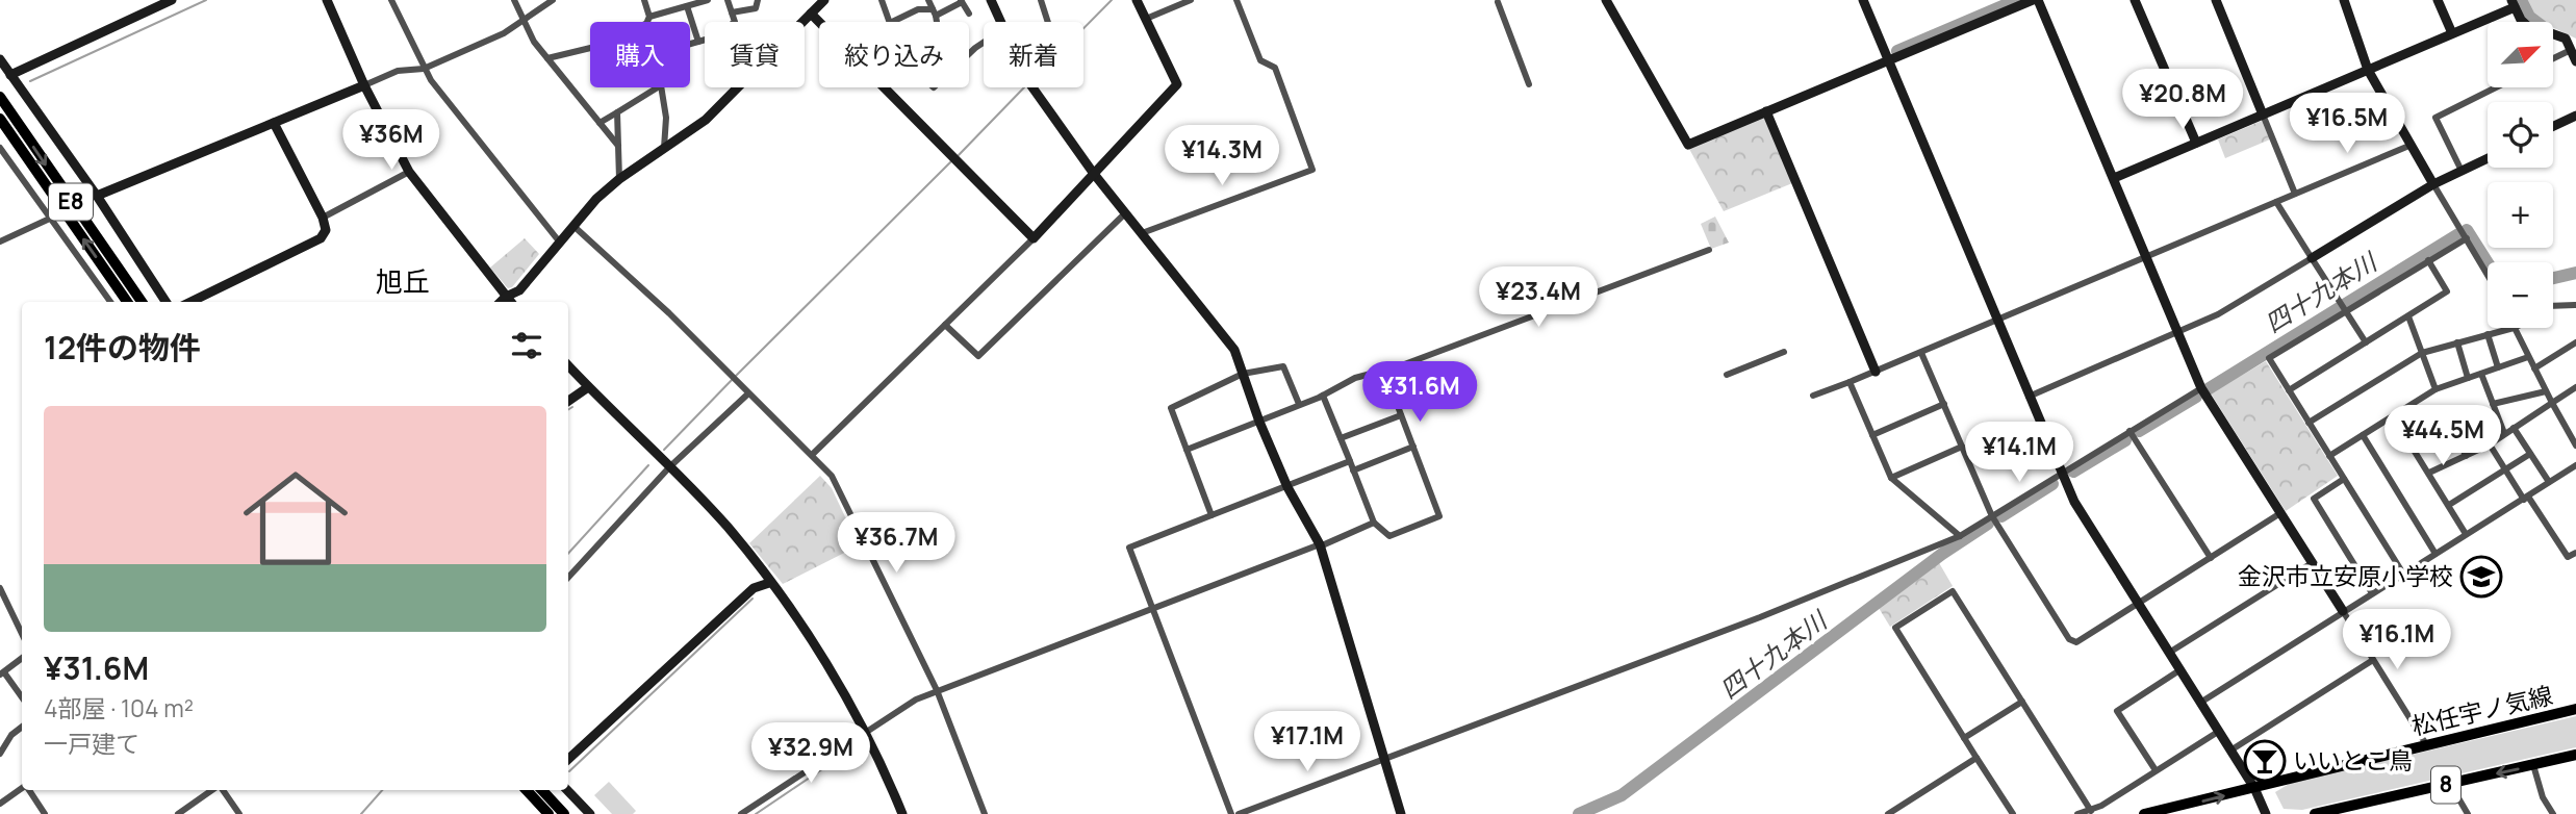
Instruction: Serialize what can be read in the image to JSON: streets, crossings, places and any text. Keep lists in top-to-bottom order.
{
  "streets": {
    "highway": ["E8"],
    "main road": ["松任宇ノ気線", "8"]
  },
  "districts": ["旭丘"],
  "water": ["四十九本川"],
  "places": {
    "school or university": ["金沢市立安原小学校"],
    "bar": ["いいとこ鳥"]
  },
  "north": "top right",
  "page": {
    "map_buttons": ["+", "−"],
    "chip": [
      "購入",
      "賃貸",
      "絞り込み",
      "新着"
    ],
    "price": [
      "¥20.8M",
      "¥16.5M",
      "¥36M",
      "¥14.3M",
      "¥23.4M",
      "¥31.6M",
      "¥44.5M",
      "¥14.1M",
      "¥36.7M",
      "¥16.1M",
      "¥17.1M",
      "¥32.9M"
    ],
    "heading": "12件の物件",
    "list": [
      {
        "name": "¥31.6M",
        "note": "4部屋 · 104 m² · 一戸建て"
      }
    ]
  }
}
